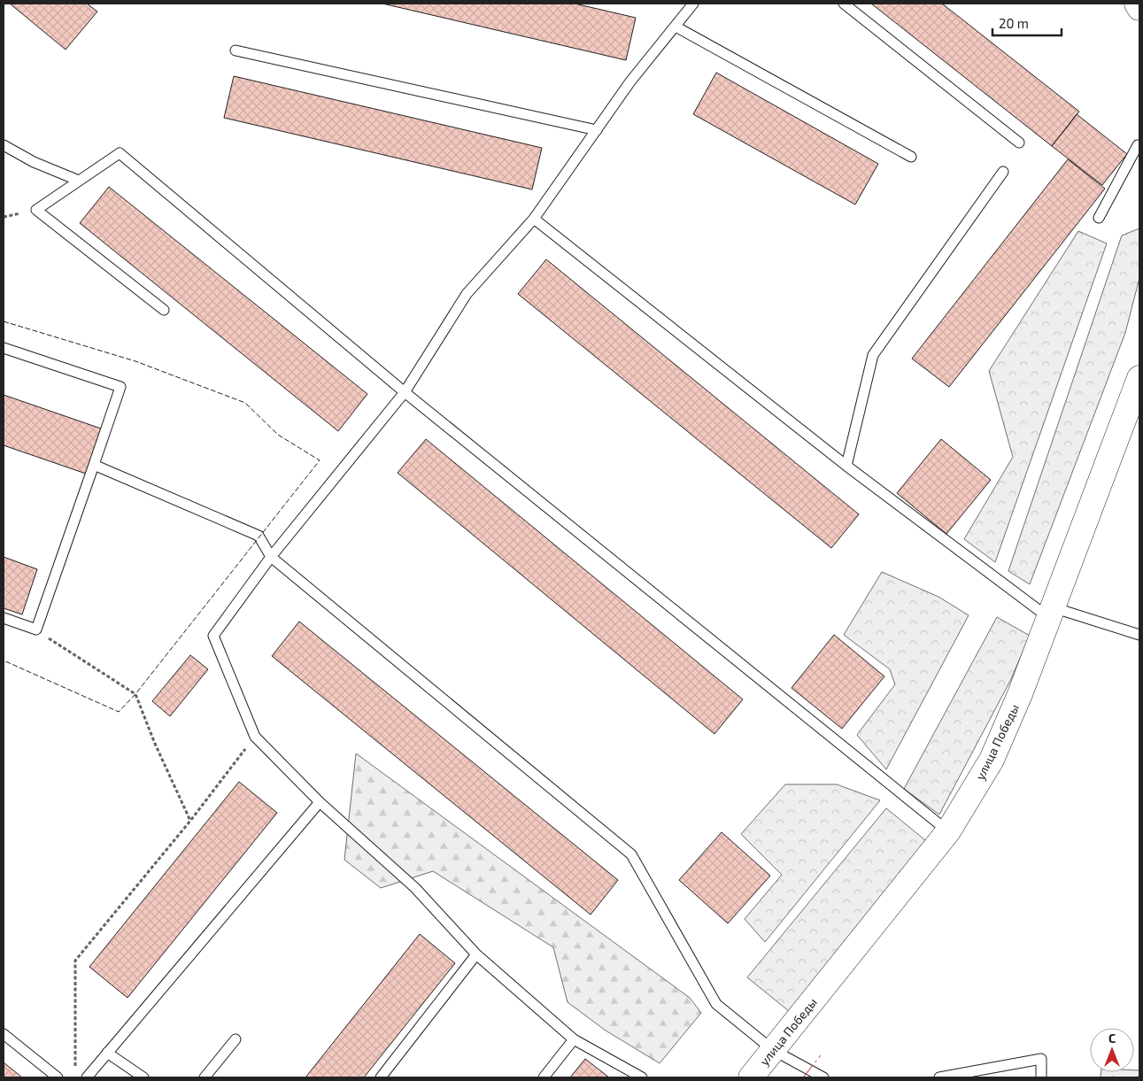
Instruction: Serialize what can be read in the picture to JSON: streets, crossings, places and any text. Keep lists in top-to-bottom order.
{
  "streets": {
    "main road": ["улица Победы"]
  },
  "scale_bar": "20 m",
  "north": "top"
}
